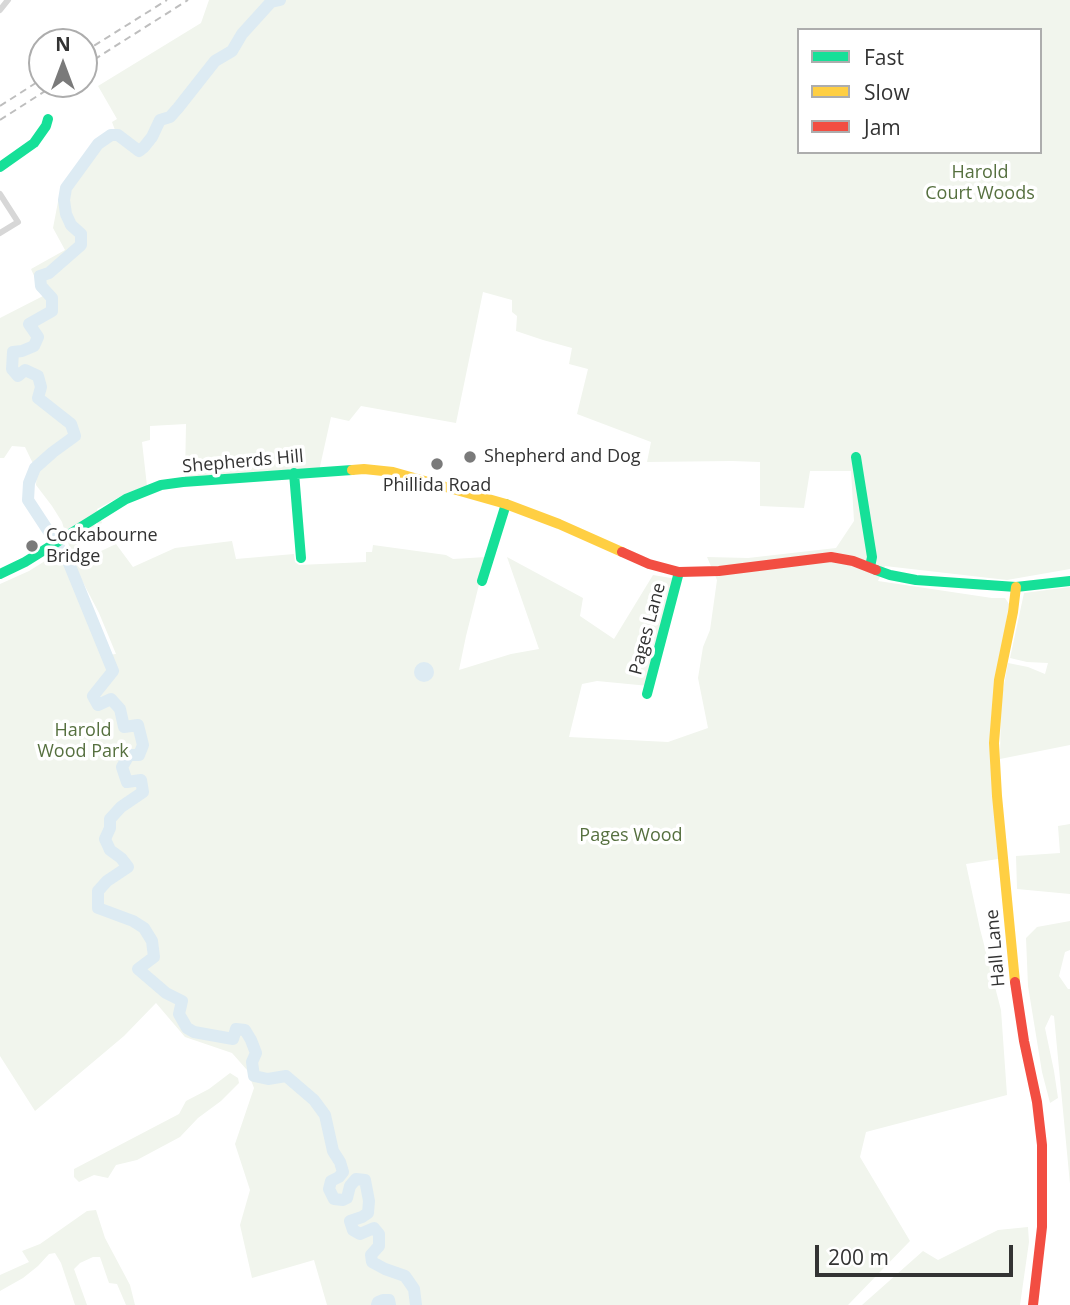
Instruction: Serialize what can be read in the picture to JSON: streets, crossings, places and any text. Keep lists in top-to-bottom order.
{
  "streets": {
    "street": ["Shepherds Hill", "Pages Lane", "Hall Lane"]
  },
  "crossings": [
    ["Shepherds Hill", "Pages Lane"],
    ["Shepherds Hill", "Hall Lane"]
  ],
  "parks": ["Harold Court Woods", "Harold Wood Park", "Pages Wood"],
  "places": ["Shepherd and Dog", "Phillida Road", "Cockabourne Bridge"],
  "legend": ["Fast", "Slow", "Jam"],
  "scale_bar": "200 m",
  "north": "top"
}
